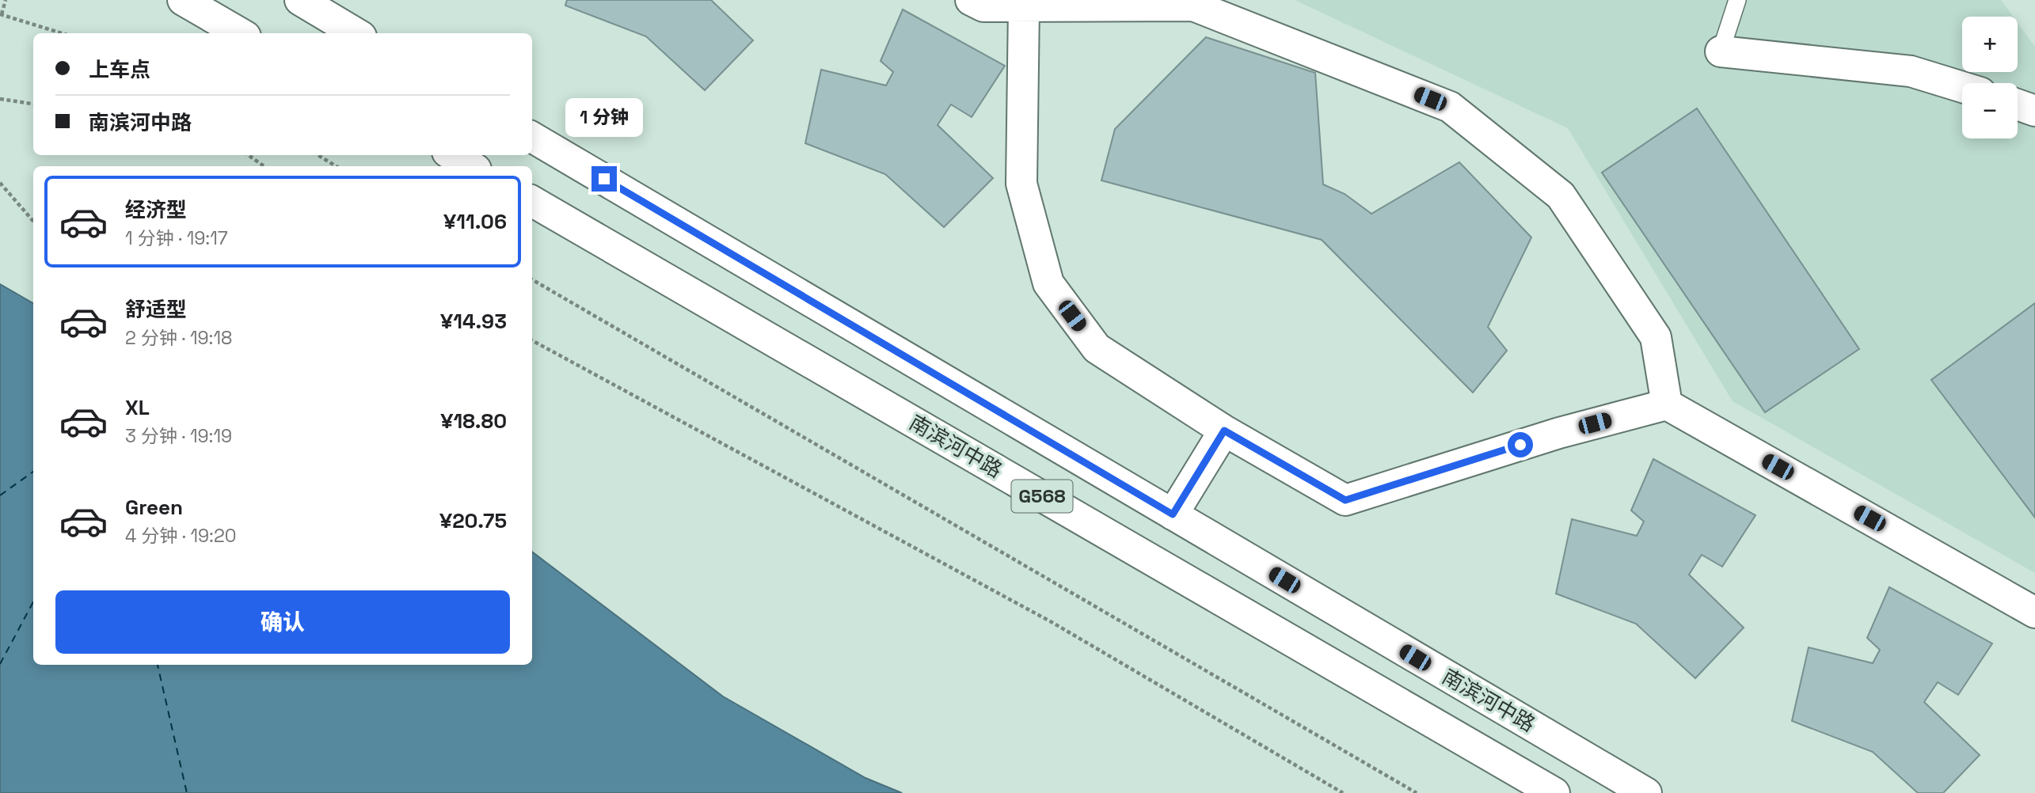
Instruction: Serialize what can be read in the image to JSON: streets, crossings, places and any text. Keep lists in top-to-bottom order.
{
  "streets": {
    "main road": ["南滨河中路", "G568"]
  },
  "page": {
    "map_buttons": ["+", "−"],
    "banner": ["上车点", "南滨河中路"],
    "bubble": "1 分钟",
    "list": [
      {
        "name": "经济型",
        "note": "1 分钟 · 19:17",
        "value": "¥11.06"
      },
      {
        "name": "舒适型",
        "note": "2 分钟 · 19:18",
        "value": "¥14.93"
      },
      {
        "name": "XL",
        "note": "3 分钟 · 19:19",
        "value": "¥18.80"
      },
      {
        "name": "Green",
        "note": "4 分钟 · 19:20",
        "value": "¥20.75"
      }
    ],
    "buttons": "确认"
  }
}
